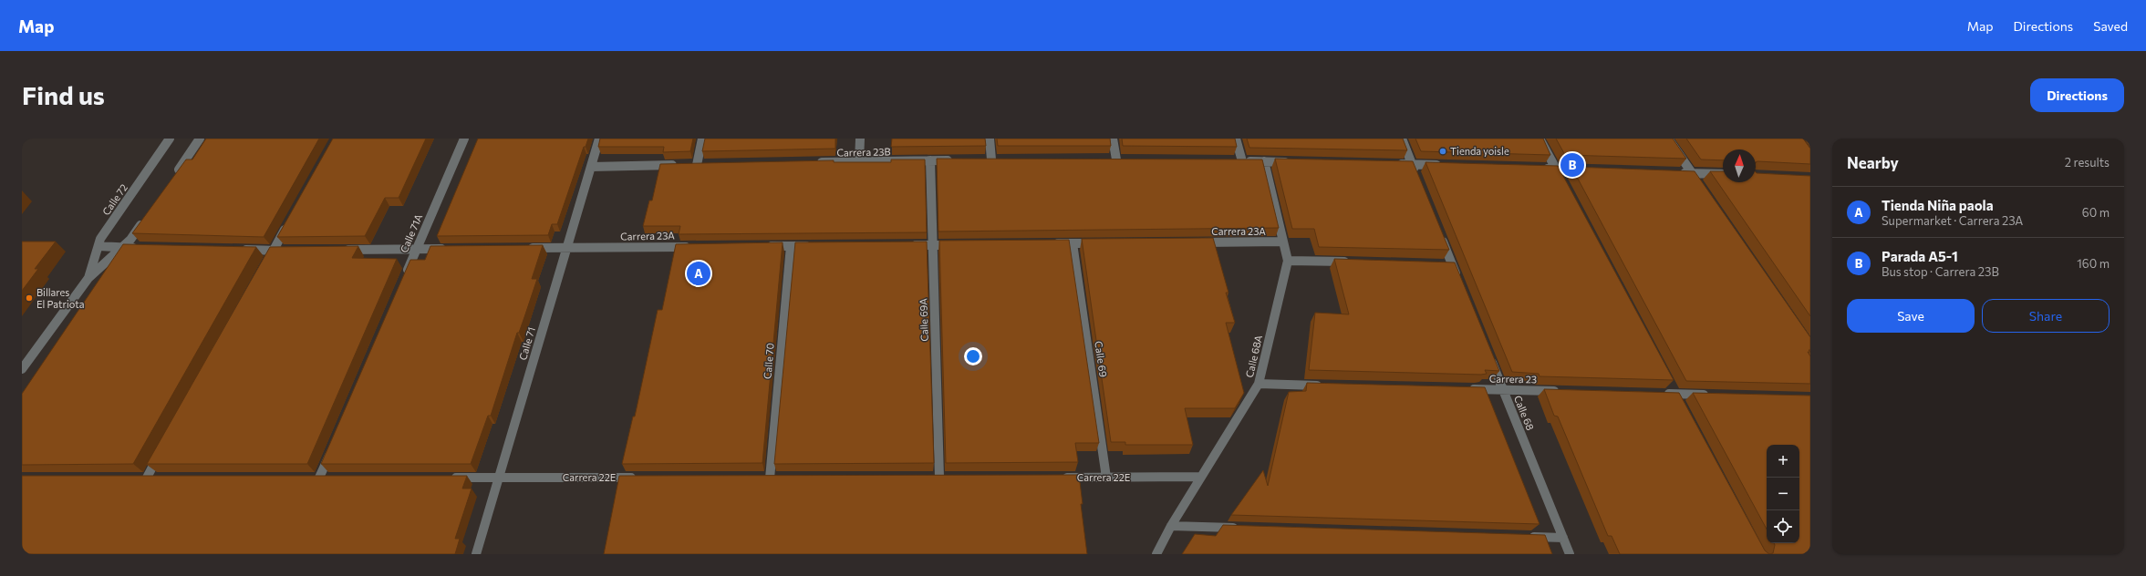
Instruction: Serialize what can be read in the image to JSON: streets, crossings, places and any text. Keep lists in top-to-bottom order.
{
  "streets": {
    "street": [
      "Carrera 23B",
      "Calle 72",
      "Carrera 23A",
      "Calle 71A",
      "Calle 69A",
      "Calle 71",
      "Calle 68A",
      "Calle 69",
      "Calle 70",
      "Carrera 23",
      "Calle 68",
      "Carrera 22E"
    ]
  },
  "crossings": [
    ["Carrera 23B", "Calle 69A"],
    ["Carrera 23A", "Calle 71"],
    ["Carrera 23A", "Calle 68A"],
    ["Calle 71", "Carrera 22E"],
    ["Calle 68A", "Carrera 22E"],
    ["Calle 69", "Carrera 22E"],
    ["Carrera 23", "Calle 68"]
  ],
  "places": ["Tienda yoisle", "Billares El Patriota"],
  "north": "top",
  "page": {
    "header": "Map",
    "nav": ["Map", "Directions", "Saved"],
    "buttons": [
      "Directions",
      ["Save", "Share"]
    ],
    "title": "Find us",
    "heading": ["Nearby", "2 results"],
    "pins": ["B", "A"],
    "list": [
      {
        "mark": "A",
        "name": "Tienda Niña paola",
        "note": "Supermarket · Carrera 23A",
        "value": "60 m"
      },
      {
        "mark": "B",
        "name": "Parada A5-1",
        "note": "Bus stop · Carrera 23B",
        "value": "160 m"
      }
    ],
    "map_buttons": ["+", "−"]
  }
}
